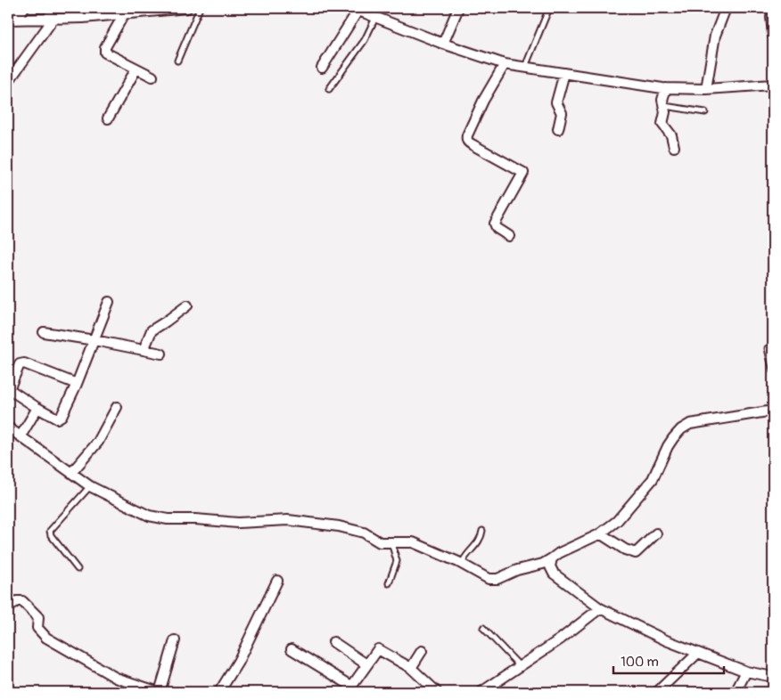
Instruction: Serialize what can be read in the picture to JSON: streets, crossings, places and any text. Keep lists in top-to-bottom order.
{
  "scale_bar": "100 m"
}
